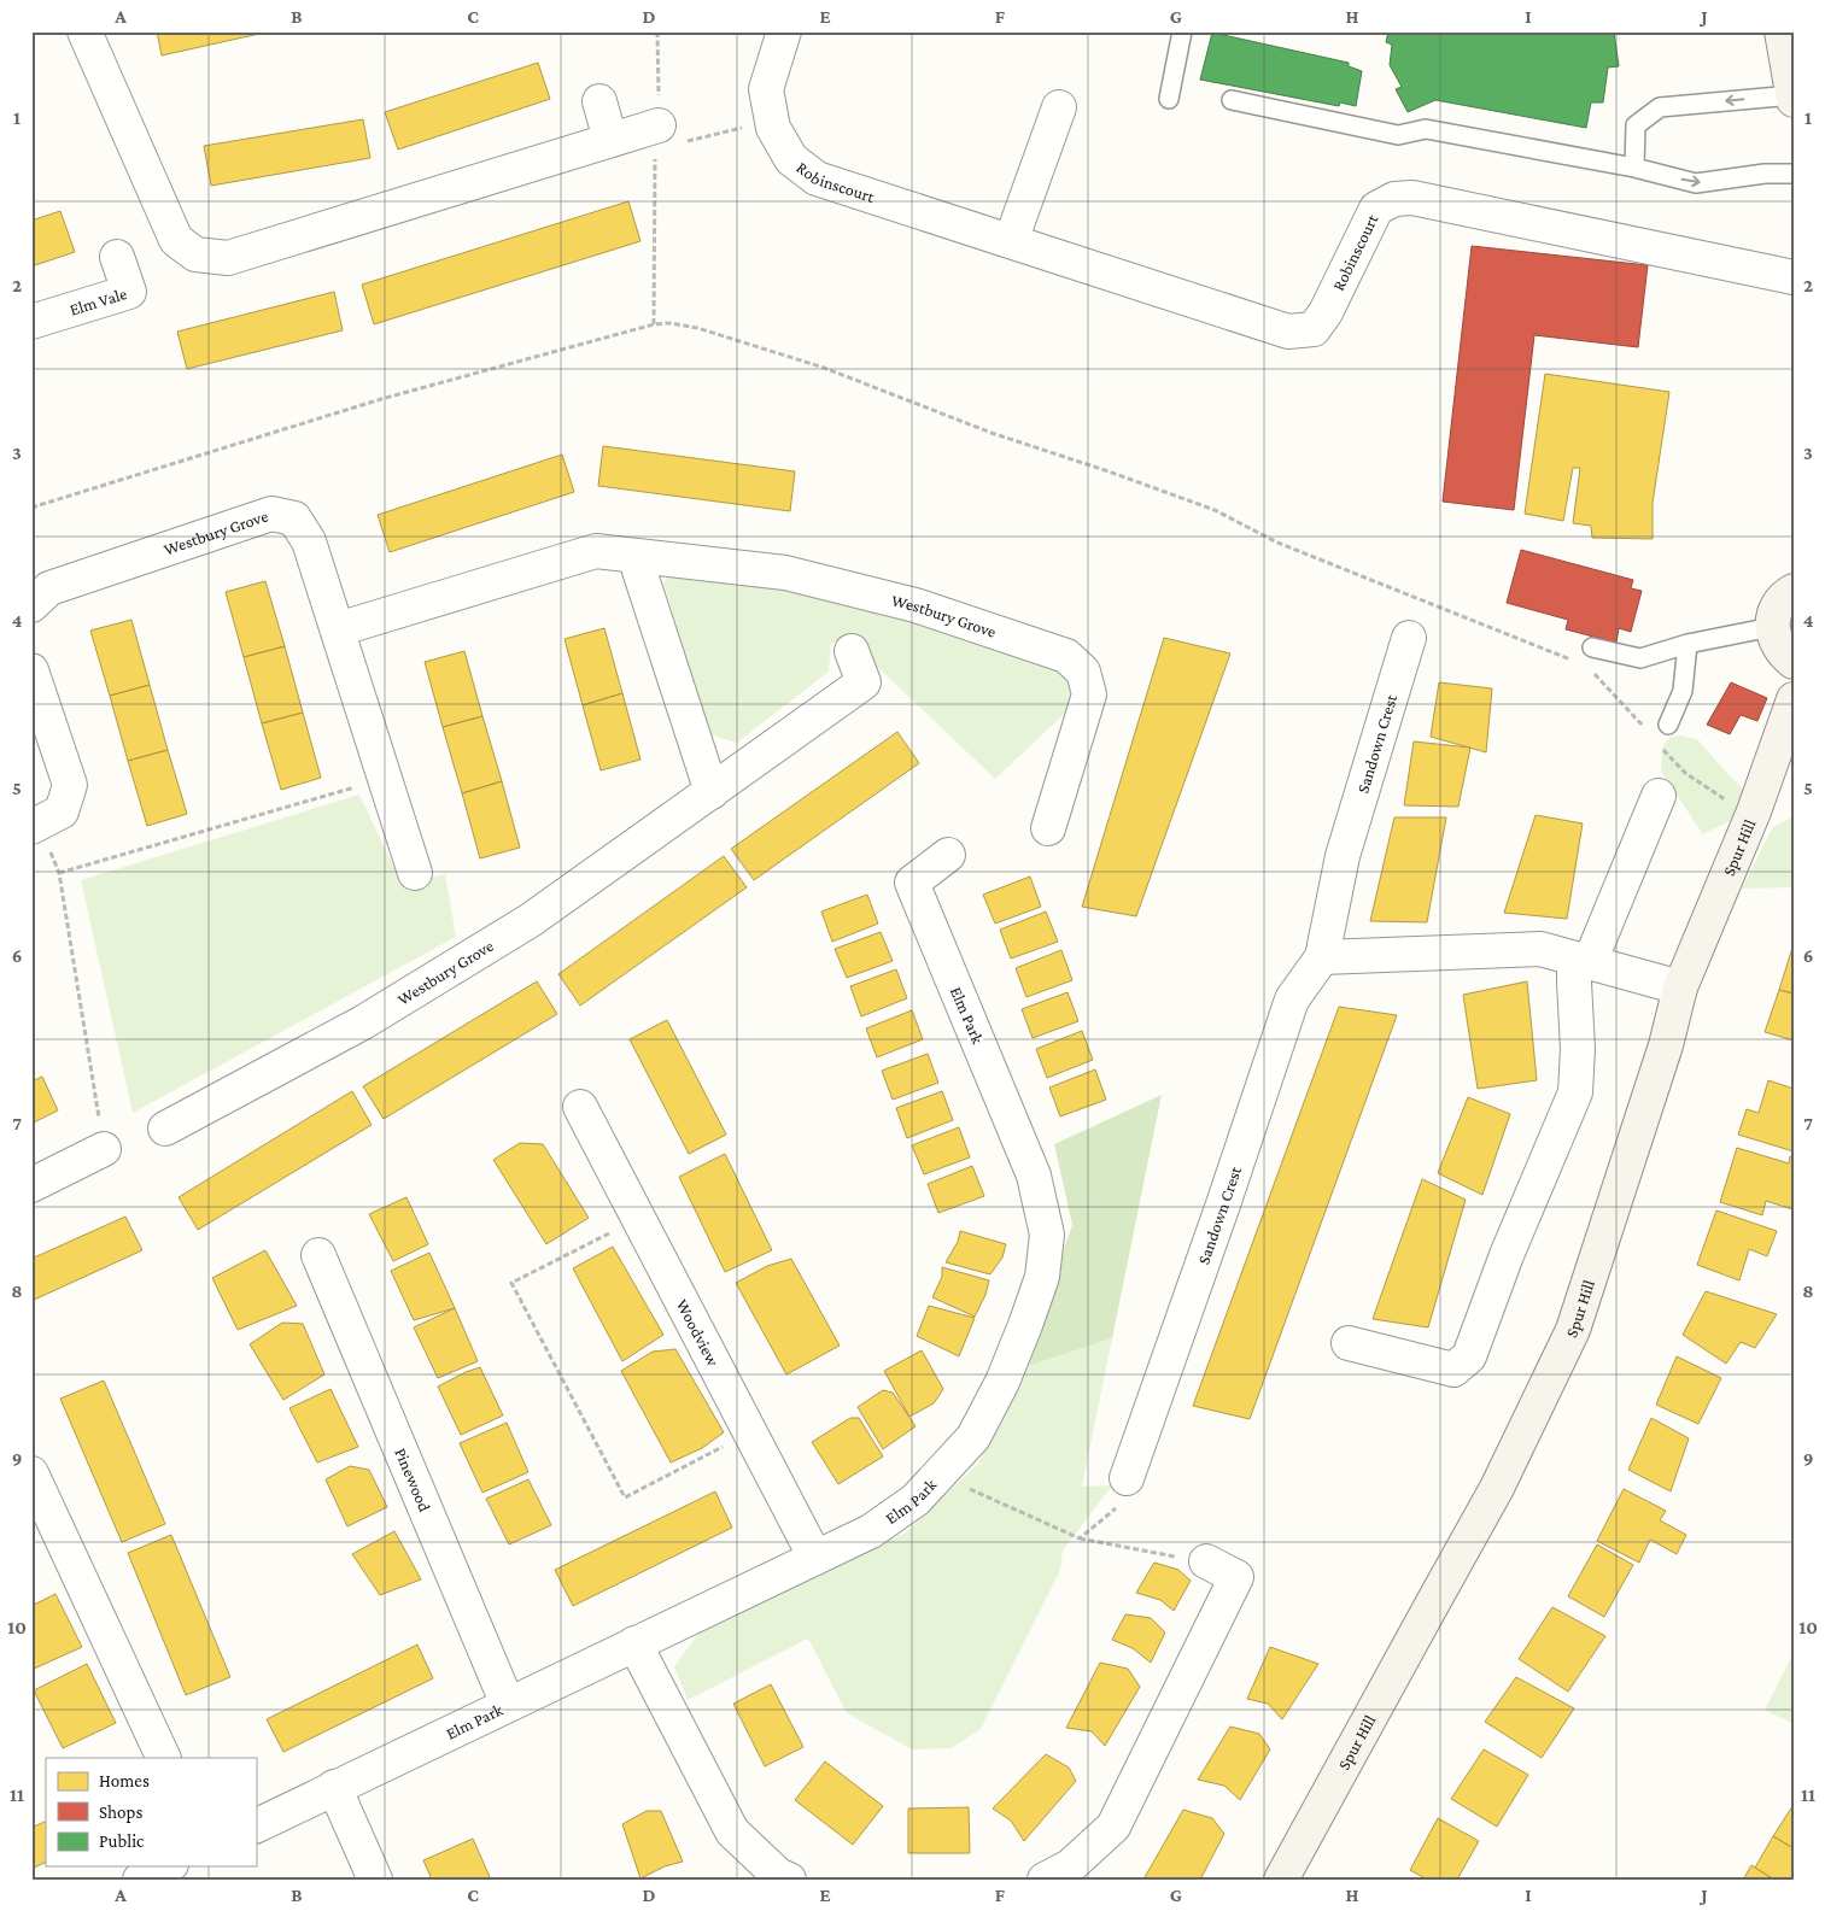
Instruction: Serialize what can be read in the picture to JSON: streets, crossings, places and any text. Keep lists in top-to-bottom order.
{
  "streets": {
    "street": [
      "Robinscourt",
      "Elm Vale",
      "Westbury Grove",
      "Sandown Crest",
      "Spur Hill",
      "Elm Park",
      "Woodview",
      "Pinewood"
    ]
  },
  "crossings": [
    ["Elm Park", "Woodview"],
    ["Elm Park", "Pinewood"]
  ],
  "legend": ["Homes", "Shops", "Public"],
  "grid": {
    "columns": [
      "A",
      "B",
      "C",
      "D",
      "E",
      "F",
      "G",
      "H",
      "I",
      "J"
    ],
    "rows": [
      "1",
      "2",
      "3",
      "4",
      "5",
      "6",
      "7",
      "8",
      "9",
      "10",
      "11"
    ]
  }
}
